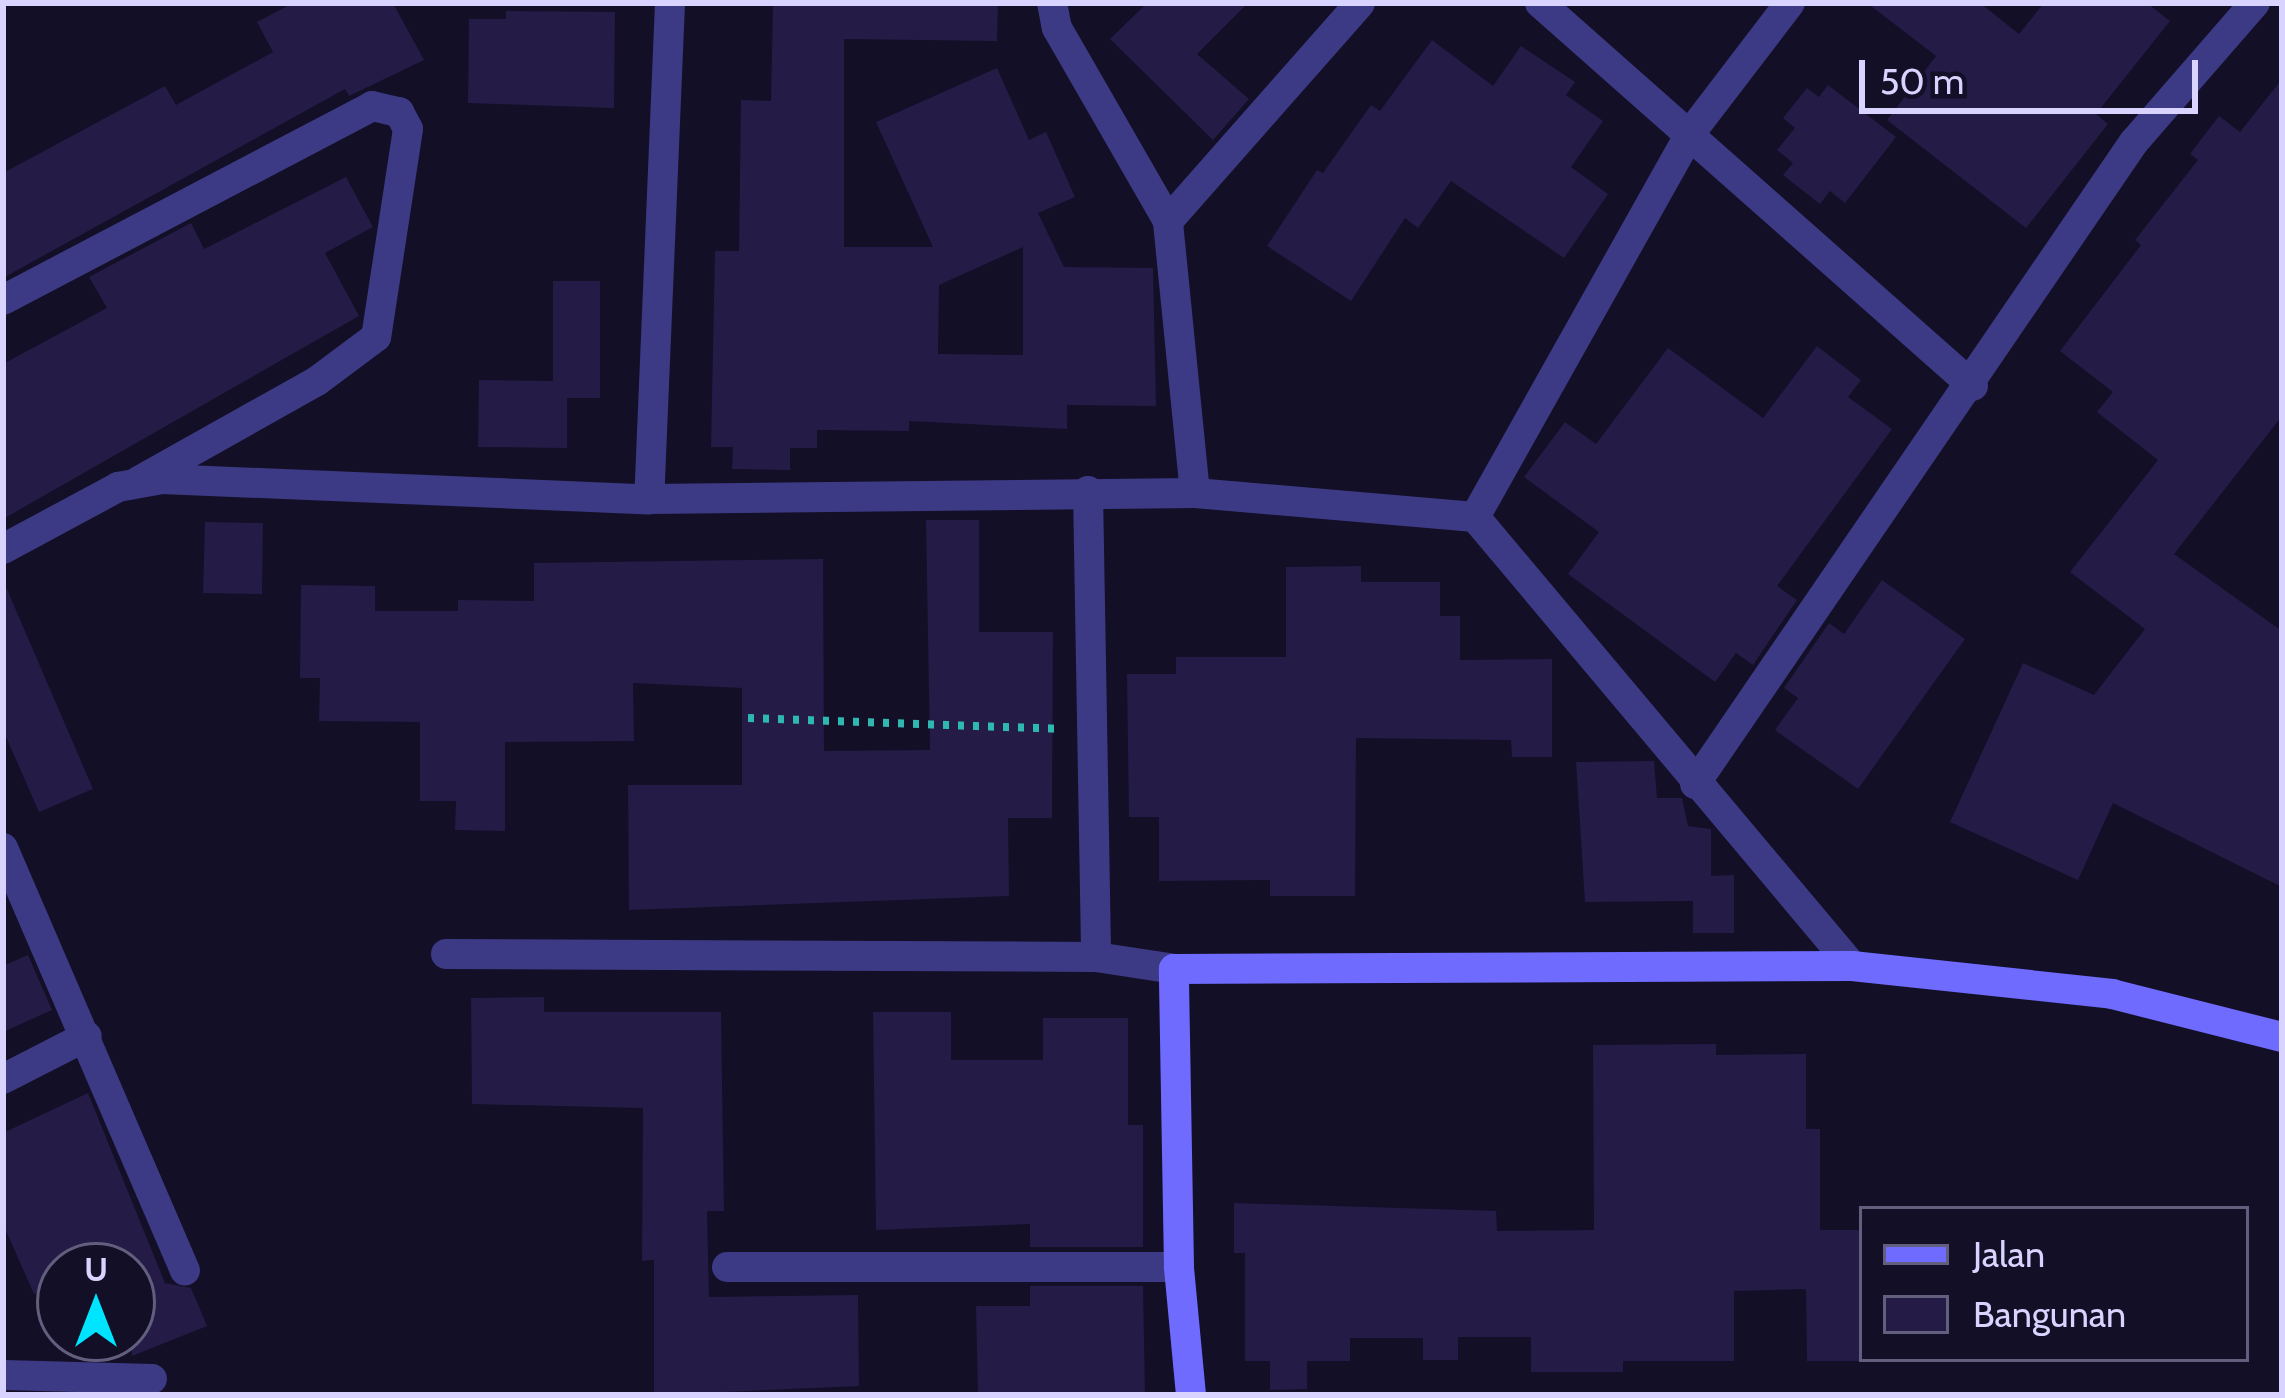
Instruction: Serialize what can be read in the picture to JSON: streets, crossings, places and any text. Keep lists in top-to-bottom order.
{
  "legend": ["Jalan", "Bangunan"],
  "scale_bar": "50 m",
  "north": "top"
}
